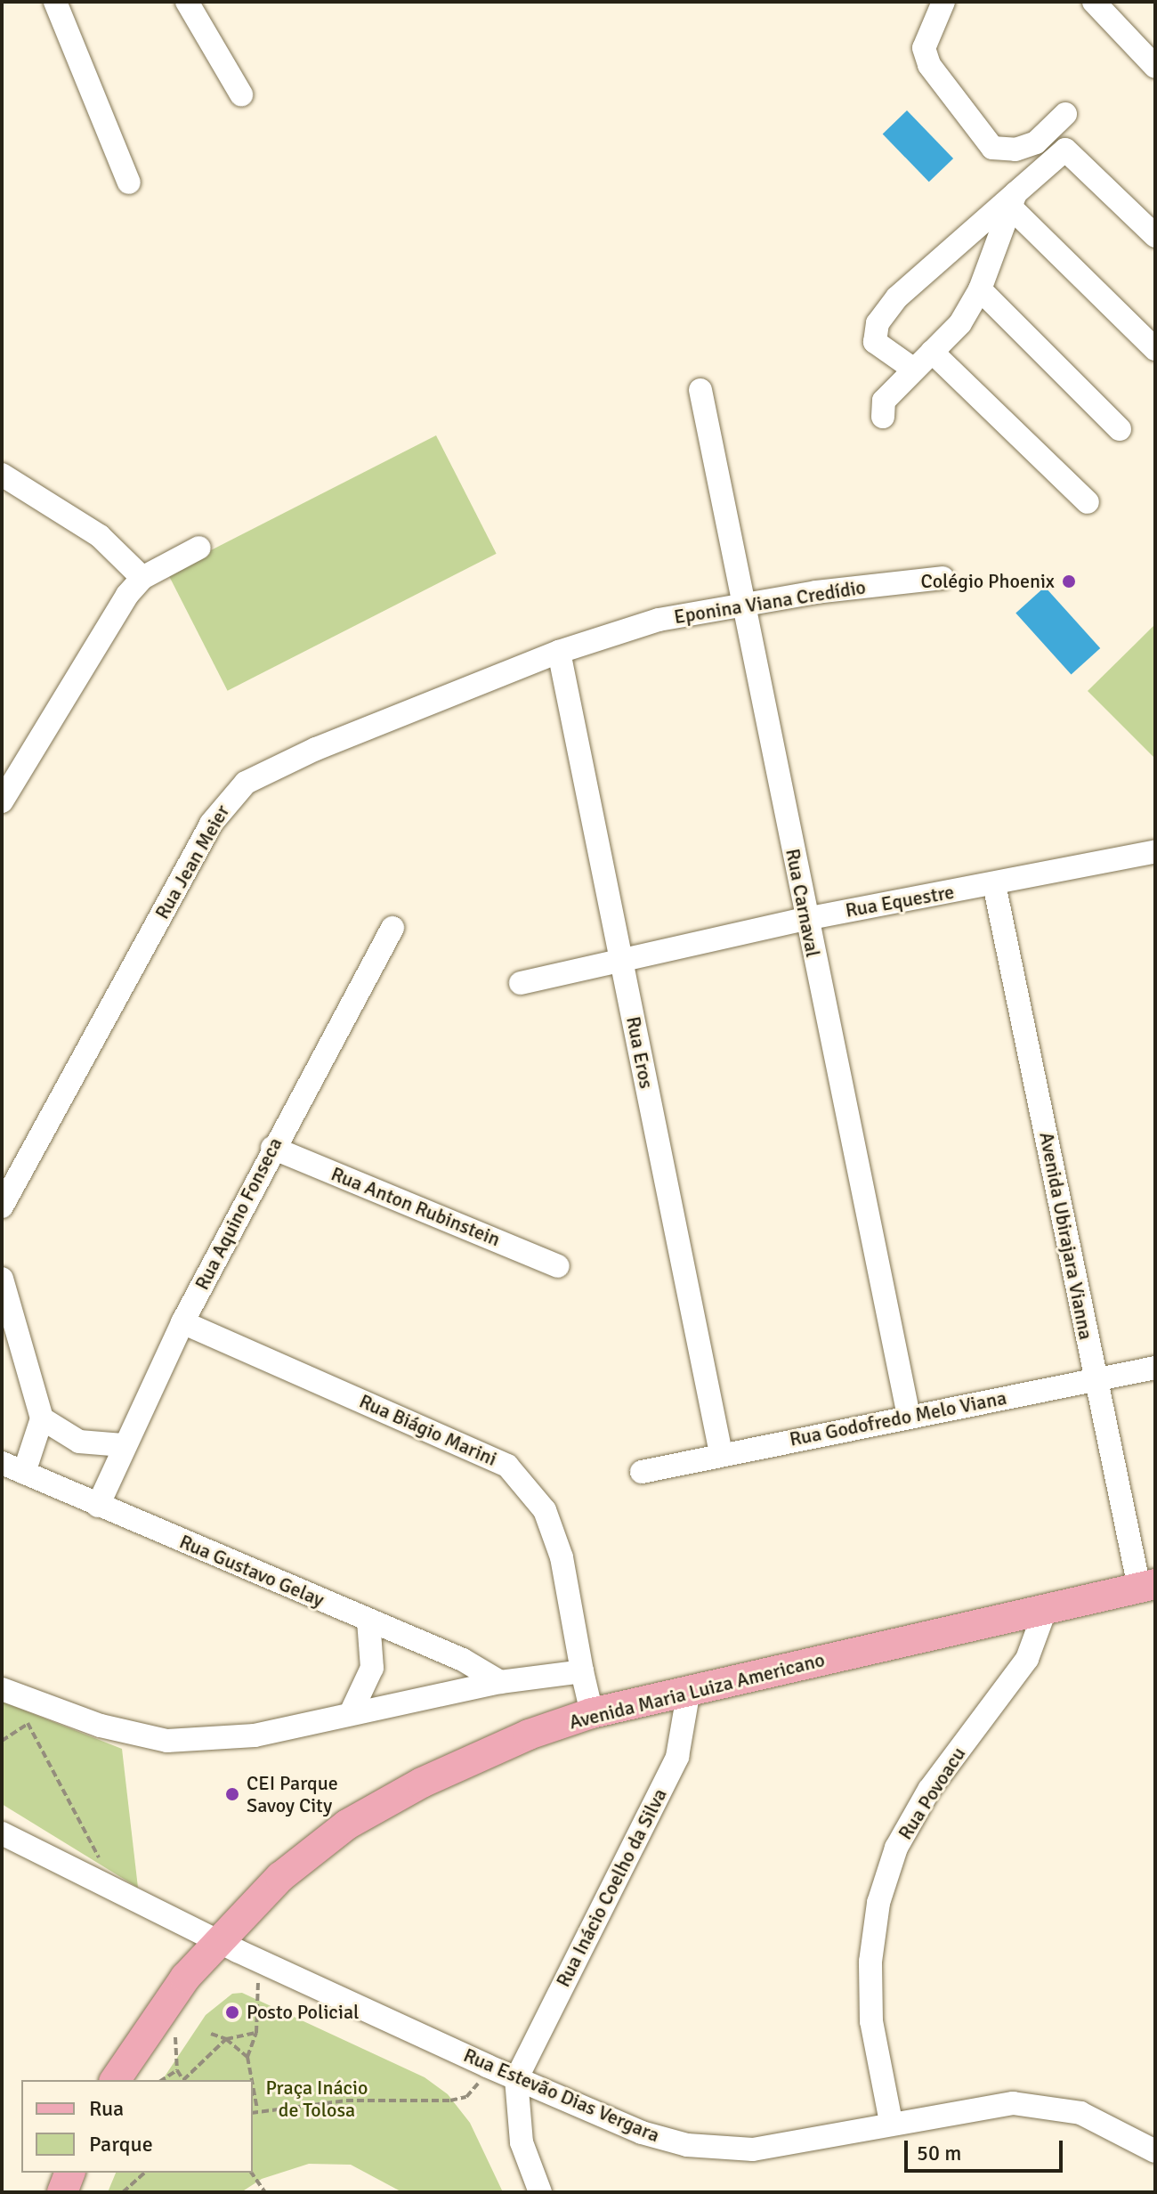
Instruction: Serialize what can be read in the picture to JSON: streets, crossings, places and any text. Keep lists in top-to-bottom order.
{
  "streets": {
    "main road": ["Avenida Maria Luiza Americano"],
    "street": [
      "Eponina Viana Credídio",
      "Rua Jean Meier",
      "Rua Equestre",
      "Rua Carnaval",
      "Rua Eros",
      "Rua Anton Rubinstein",
      "Rua Aquino Fonseca",
      "Avenida Ubirajara Vianna",
      "Rua Godofredo Melo Viana",
      "Rua Biágio Marini",
      "Rua Gustavo Gelay",
      "Rua Povoacu",
      "Rua Inácio Coelho da Silva",
      "Rua Estevão Dias Vergara"
    ]
  },
  "crossings": [
    ["Eponina Viana Credídio", "Rua Jean Meier"],
    ["Eponina Viana Credídio", "Rua Carnaval"],
    ["Eponina Viana Credídio", "Rua Eros"],
    ["Rua Jean Meier", "Rua Eros"],
    ["Rua Equestre", "Rua Carnaval"],
    ["Rua Equestre", "Rua Eros"],
    ["Rua Equestre", "Avenida Ubirajara Vianna"],
    ["Rua Carnaval", "Rua Godofredo Melo Viana"],
    ["Rua Eros", "Rua Godofredo Melo Viana"],
    ["Rua Anton Rubinstein", "Rua Aquino Fonseca"],
    ["Rua Aquino Fonseca", "Rua Biágio Marini"],
    ["Rua Aquino Fonseca", "Rua Gustavo Gelay"],
    ["Avenida Ubirajara Vianna", "Rua Godofredo Melo Viana"],
    ["Avenida Ubirajara Vianna", "Avenida Maria Luiza Americano"],
    ["Rua Biágio Marini", "Avenida Maria Luiza Americano"],
    ["Avenida Maria Luiza Americano", "Rua Povoacu"],
    ["Avenida Maria Luiza Americano", "Rua Inácio Coelho da Silva"],
    ["Avenida Maria Luiza Americano", "Rua Estevão Dias Vergara"],
    ["Rua Povoacu", "Rua Estevão Dias Vergara"],
    ["Rua Inácio Coelho da Silva", "Rua Estevão Dias Vergara"]
  ],
  "parks": ["Praça Inácio de Tolosa"],
  "places": ["Colégio Phoenix", "CEI Parque Savoy City", "Posto Policial"],
  "legend": ["Rua", "Parque"],
  "scale_bar": "50 m"
}
